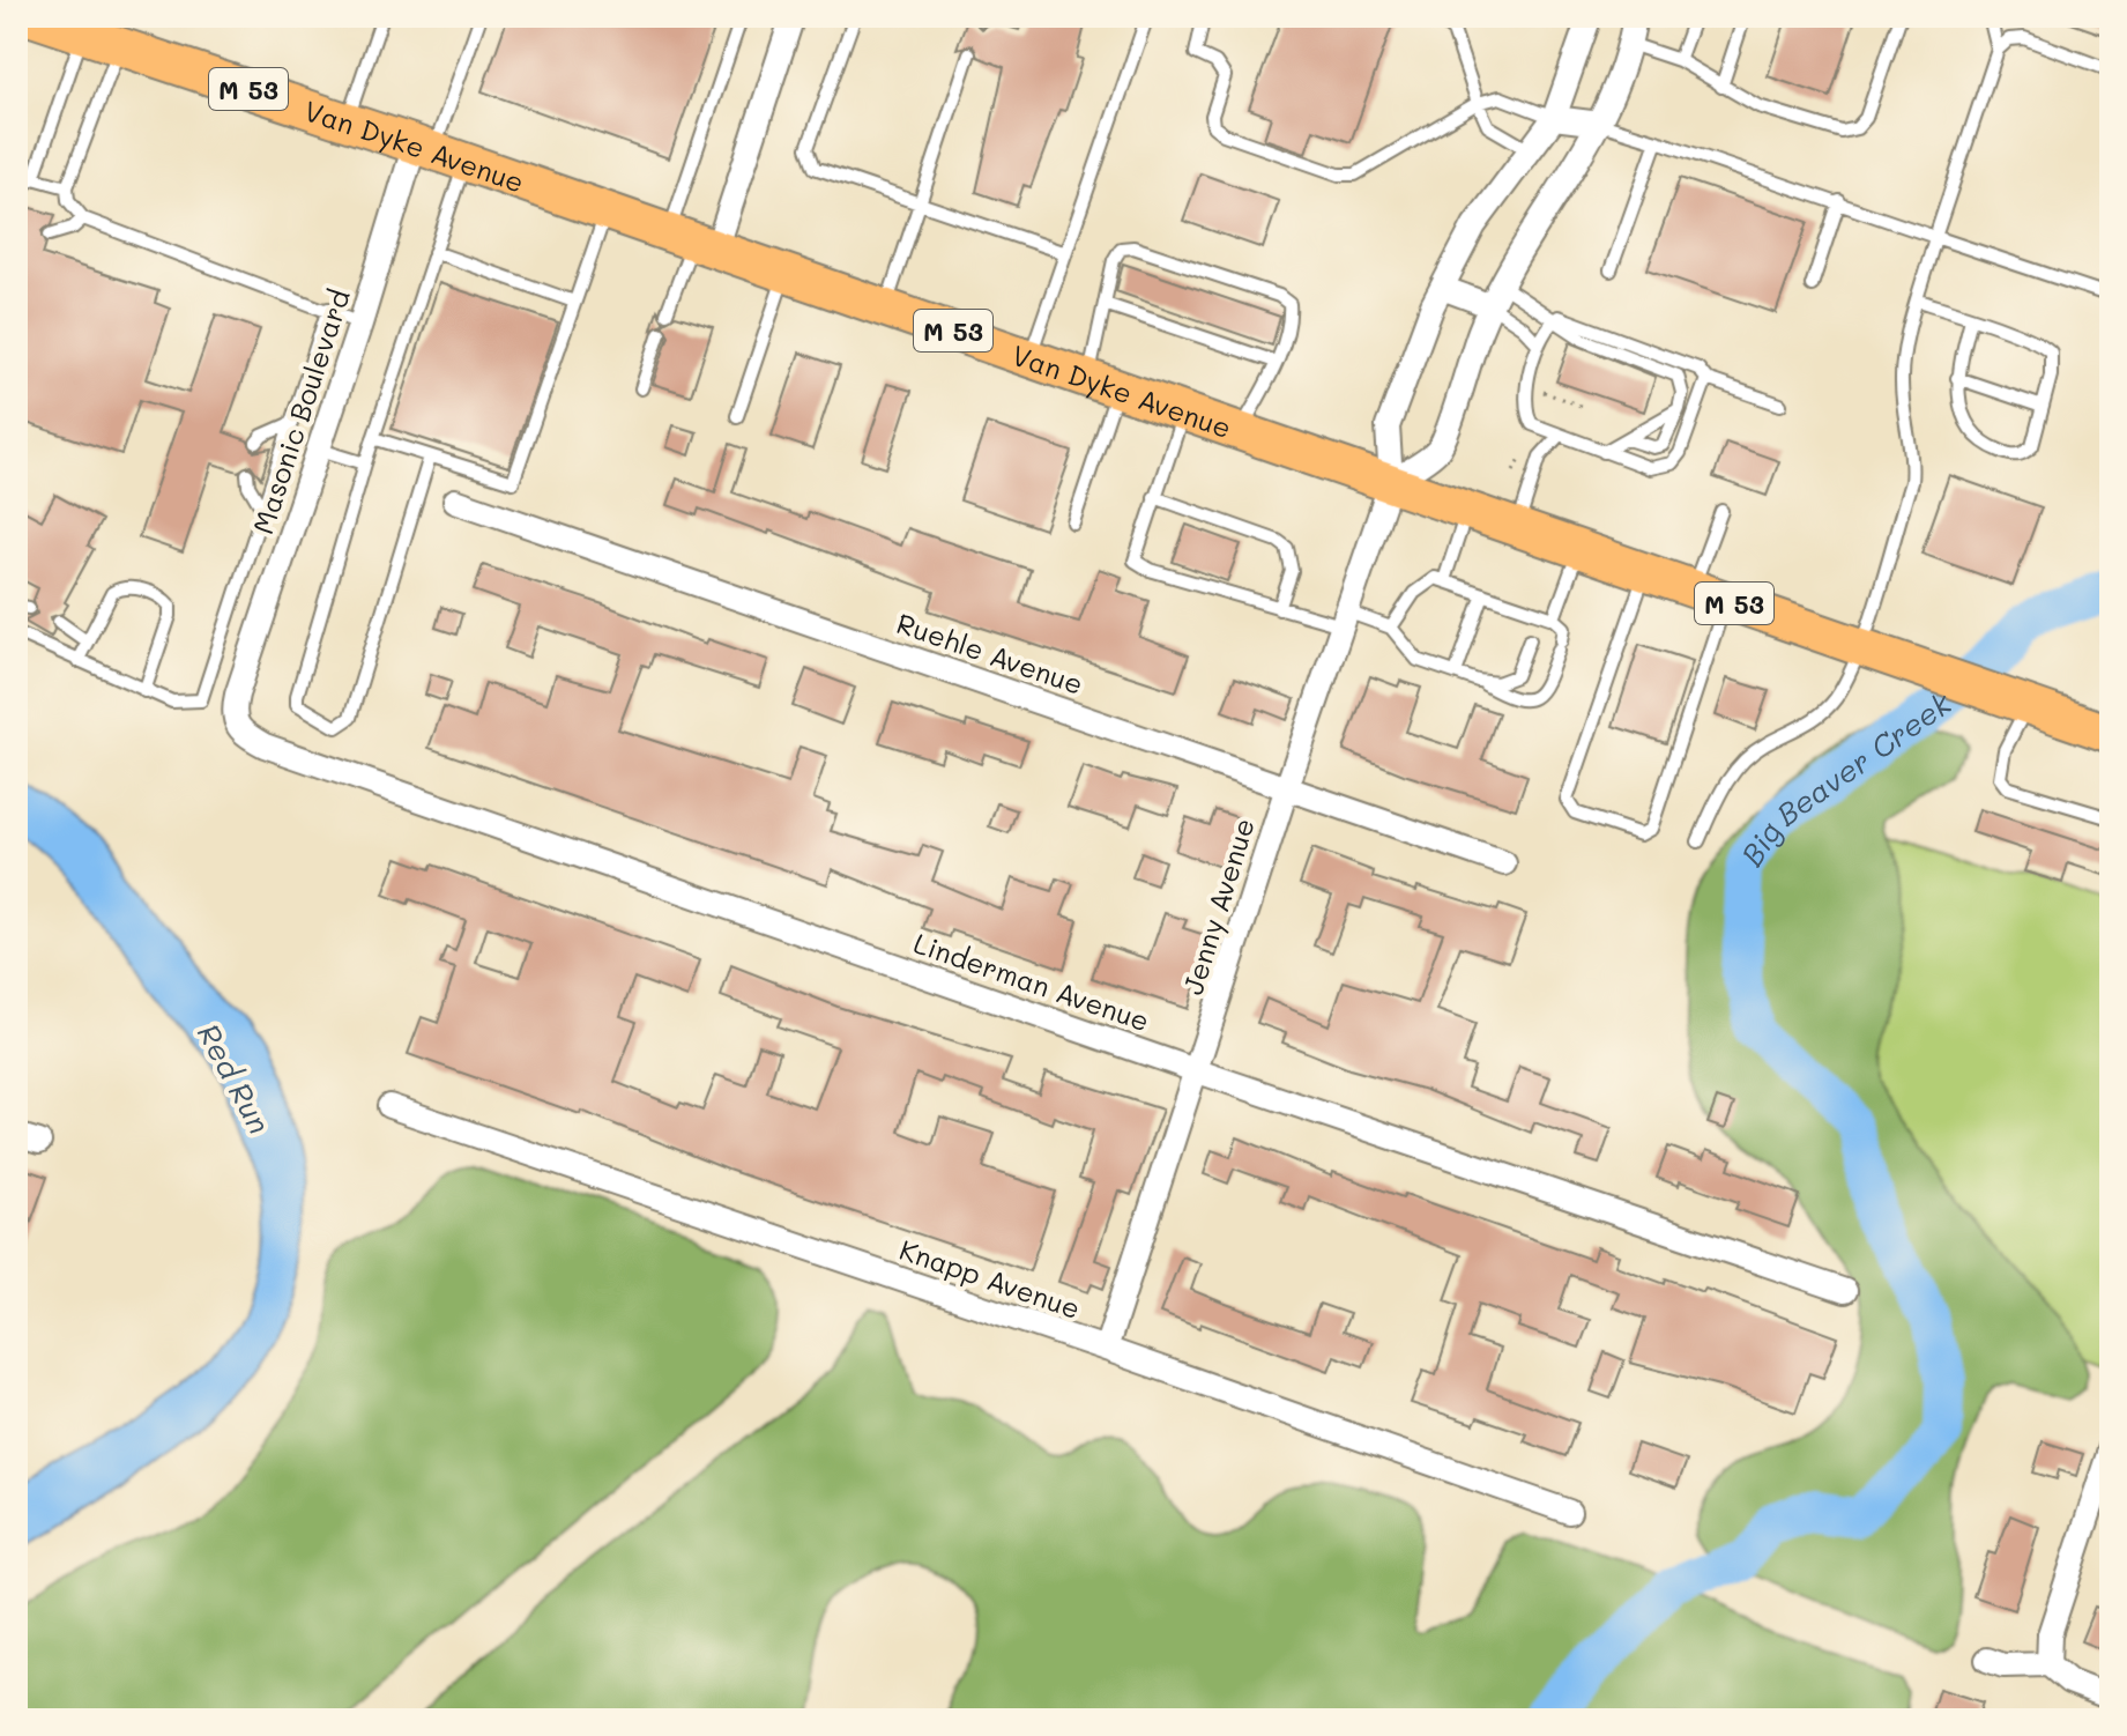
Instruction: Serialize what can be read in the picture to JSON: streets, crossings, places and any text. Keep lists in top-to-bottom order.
{
  "streets": {
    "main road": ["M 53", "Van Dyke Avenue"],
    "street": [
      "Masonic Boulevard",
      "Ruehle Avenue",
      "Jenny Avenue",
      "Linderman Avenue",
      "Knapp Avenue"
    ]
  },
  "crossings": [
    ["Van Dyke Avenue", "Masonic Boulevard"],
    ["Van Dyke Avenue", "Jenny Avenue"],
    ["Masonic Boulevard", "Linderman Avenue"],
    ["Ruehle Avenue", "Jenny Avenue"],
    ["Jenny Avenue", "Linderman Avenue"],
    ["Jenny Avenue", "Knapp Avenue"]
  ],
  "water": ["Big Beaver Creek", "Red Run"]
}
